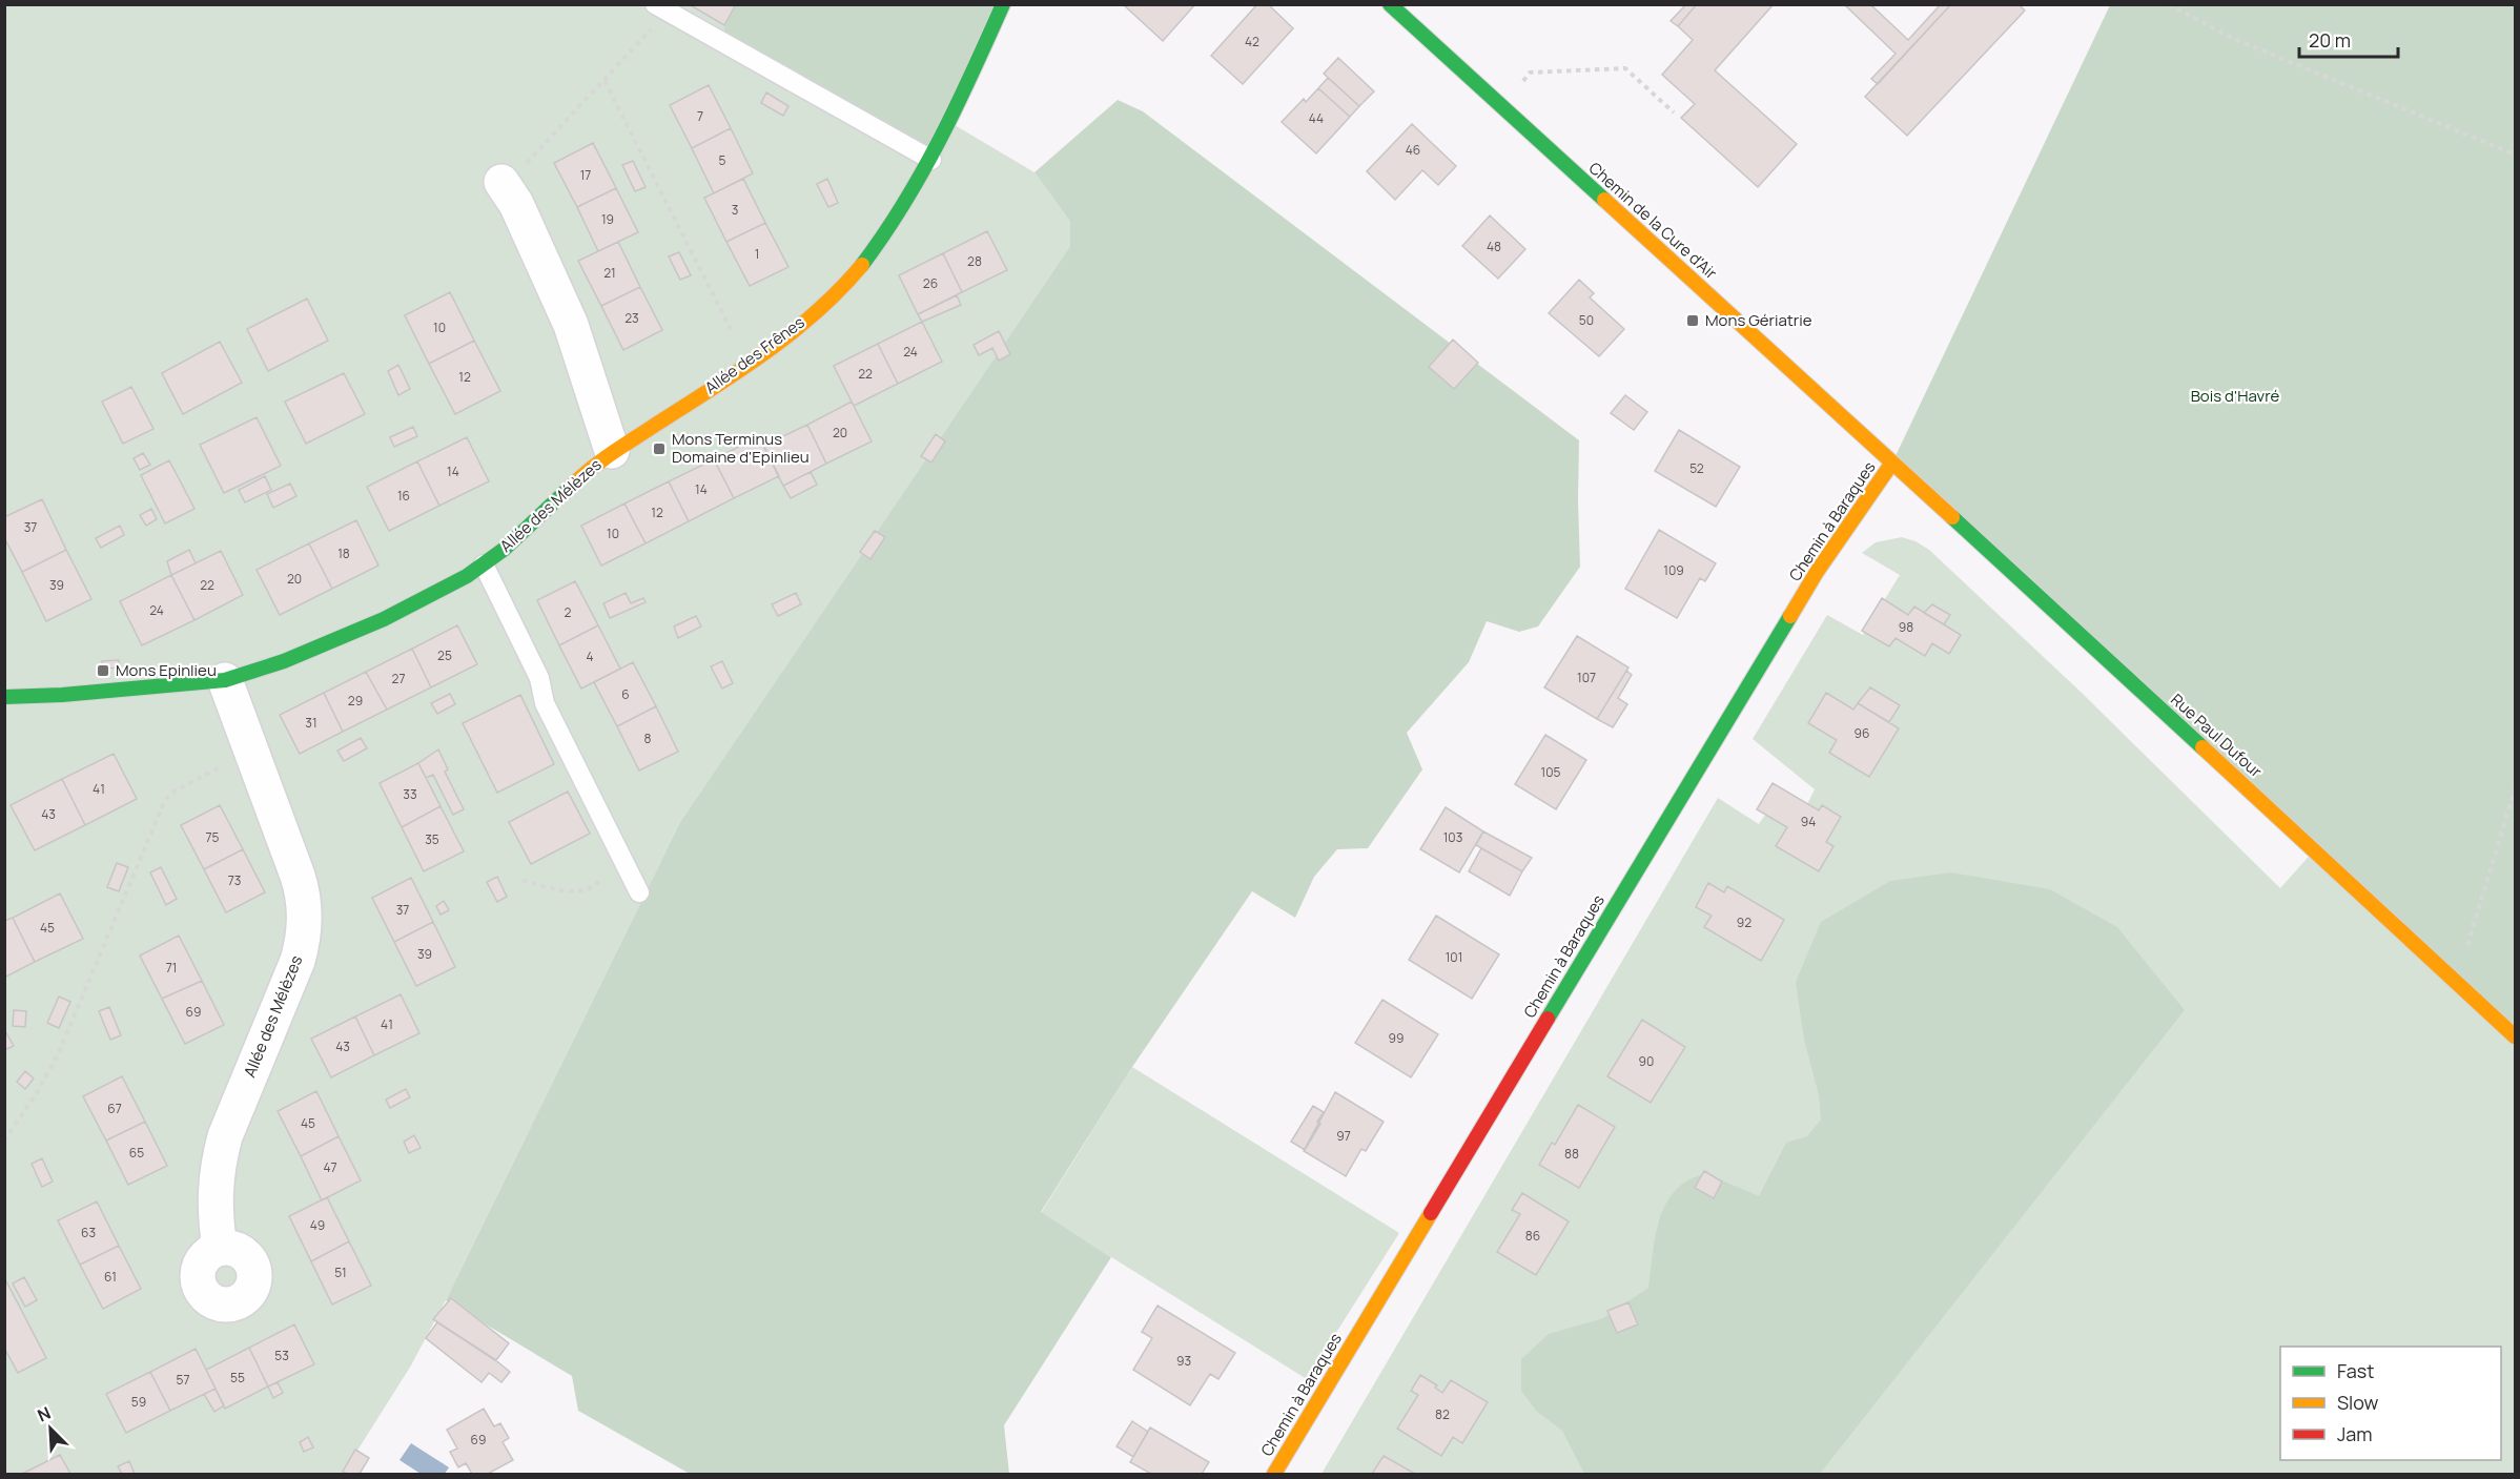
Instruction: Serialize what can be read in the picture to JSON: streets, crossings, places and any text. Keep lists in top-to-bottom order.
{
  "streets": {
    "street": [
      "Chemin de la Cure d'Air",
      "Allée des Frênes",
      "Allée des Mélèzes",
      "Chemin à Baraques",
      "Rue Paul Dufour"
    ]
  },
  "crossings": [
    ["Chemin de la Cure d'Air", "Chemin à Baraques"],
    ["Chemin de la Cure d'Air", "Rue Paul Dufour"],
    ["Allée des Frênes", "Allée des Mélèzes"],
    ["Chemin à Baraques", "Rue Paul Dufour"]
  ],
  "parks": ["Bois d'Havré"],
  "places": {
    "transit": ["Mons Gériatrie", "Mons Terminus Domaine d'Epinlieu", "Mons Epinlieu"]
  },
  "house_numbers": [
    "42",
    "7",
    "44",
    "46",
    "5",
    "17",
    "3",
    "19",
    "48",
    "1",
    "28",
    "21",
    "26",
    "23",
    "50",
    "10",
    "24",
    "22",
    "12",
    "20",
    "52",
    "14",
    "14",
    "16",
    "12",
    "37",
    "10",
    "18",
    "109",
    "20",
    "39",
    "22",
    "24",
    "2",
    "98",
    "25",
    "4",
    "107",
    "27",
    "6",
    "29",
    "31",
    "96",
    "8",
    "105",
    "41",
    "33",
    "43",
    "94",
    "75",
    "103",
    "35",
    "73",
    "37",
    "92",
    "45",
    "39",
    "101",
    "71",
    "69",
    "41",
    "99",
    "43",
    "90",
    "67",
    "45",
    "97",
    "65",
    "88",
    "47",
    "49",
    "63",
    "86",
    "51",
    "61",
    "53",
    "93",
    "55",
    "57",
    "59",
    "82",
    "69"
  ],
  "legend": ["Fast", "Slow", "Jam"],
  "scale_bar": "20 m",
  "north": "top left"
}
